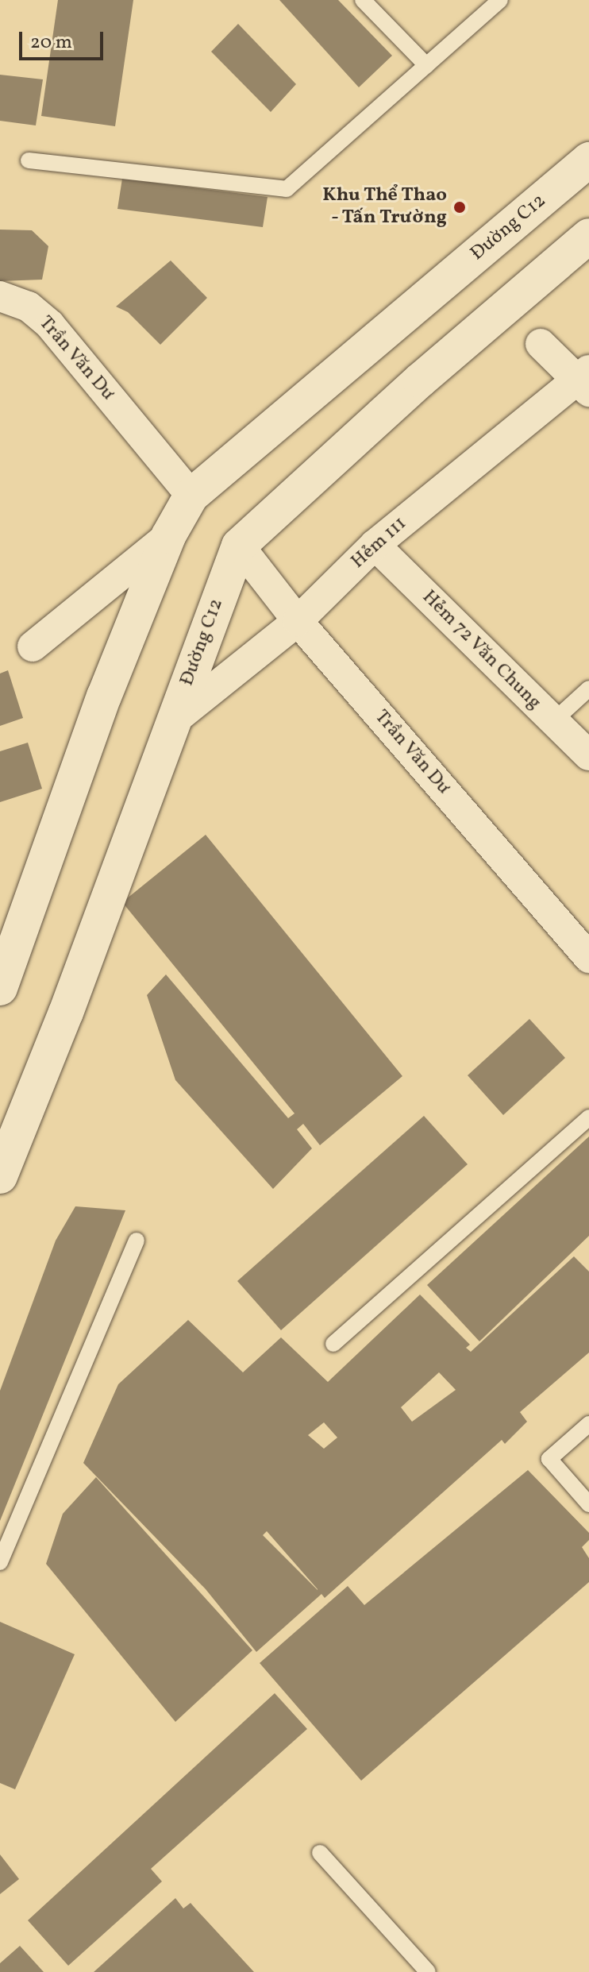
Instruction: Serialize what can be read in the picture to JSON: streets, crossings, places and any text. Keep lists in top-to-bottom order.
{
  "streets": {
    "main road": ["Đường C12"],
    "street": ["Trần Văn Dư", "Hẻm 111", "Hẻm 72 Văn Chung"]
  },
  "crossings": [
    ["Đường C12", "Trần Văn Dư"],
    ["Đường C12", "Hẻm 111"],
    ["Trần Văn Dư", "Hẻm 111"],
    ["Hẻm 111", "Hẻm 72 Văn Chung"]
  ],
  "places": ["Khu Thể Thao - Tấn Trường"],
  "scale_bar": "20 m"
}
